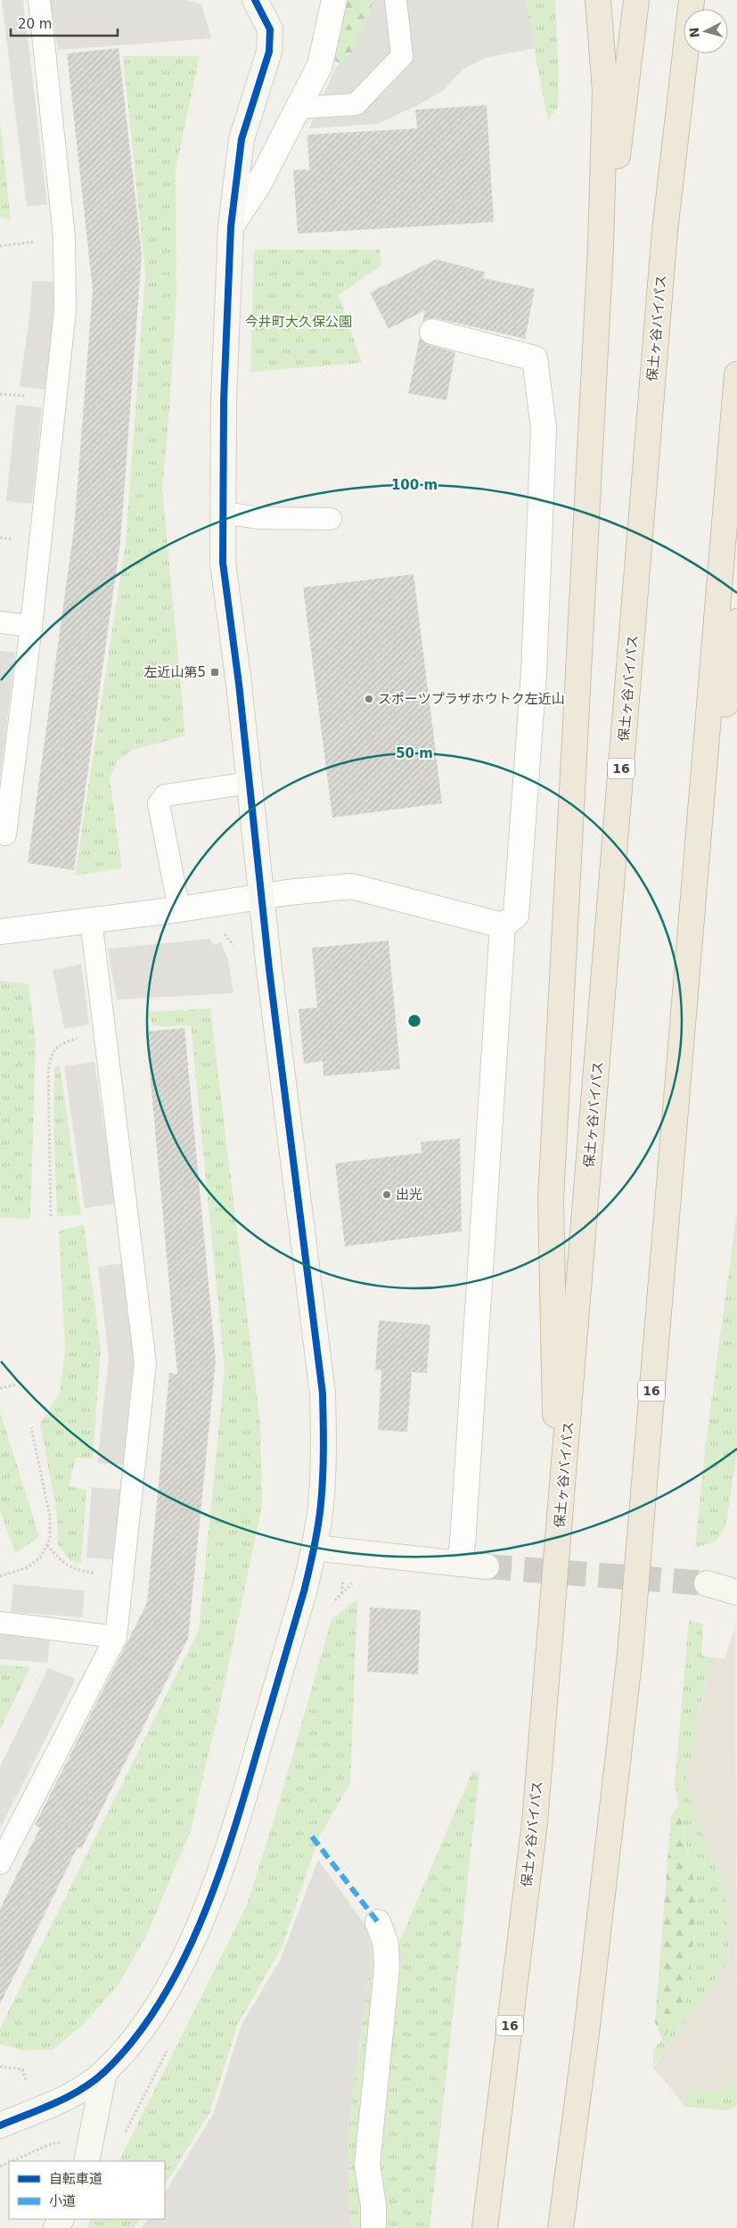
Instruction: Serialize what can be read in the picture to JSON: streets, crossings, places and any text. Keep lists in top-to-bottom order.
{
  "streets": {
    "highway": ["保土ヶ谷バイパス", "16"]
  },
  "parks": ["今井町大久保公園"],
  "places": {
    "transit": ["左近山第5"],
    "other": ["スポーツプラザホウトク左近山", "出光"]
  },
  "legend": ["自転車道", "小道"],
  "scale_bar": "20 m",
  "north": "left",
  "rings": ["100 m", "50 m"]
}
